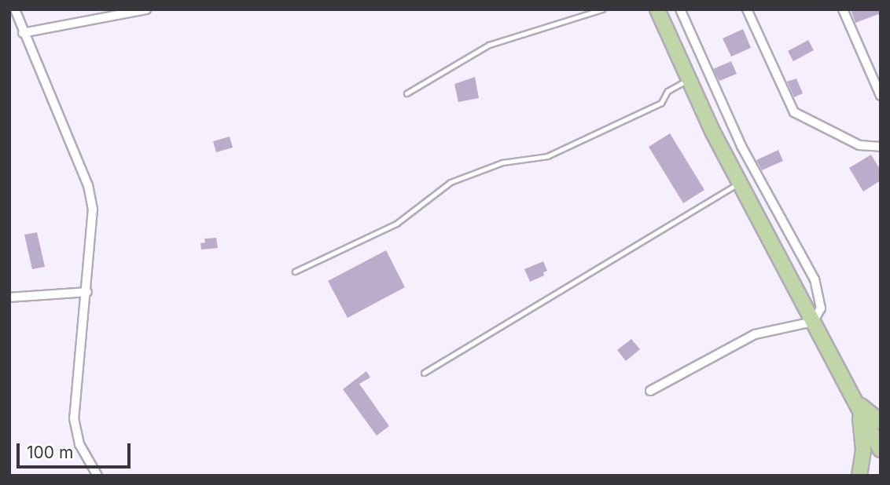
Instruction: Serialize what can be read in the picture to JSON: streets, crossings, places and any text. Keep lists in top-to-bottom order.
{
  "scale_bar": "100 m"
}
